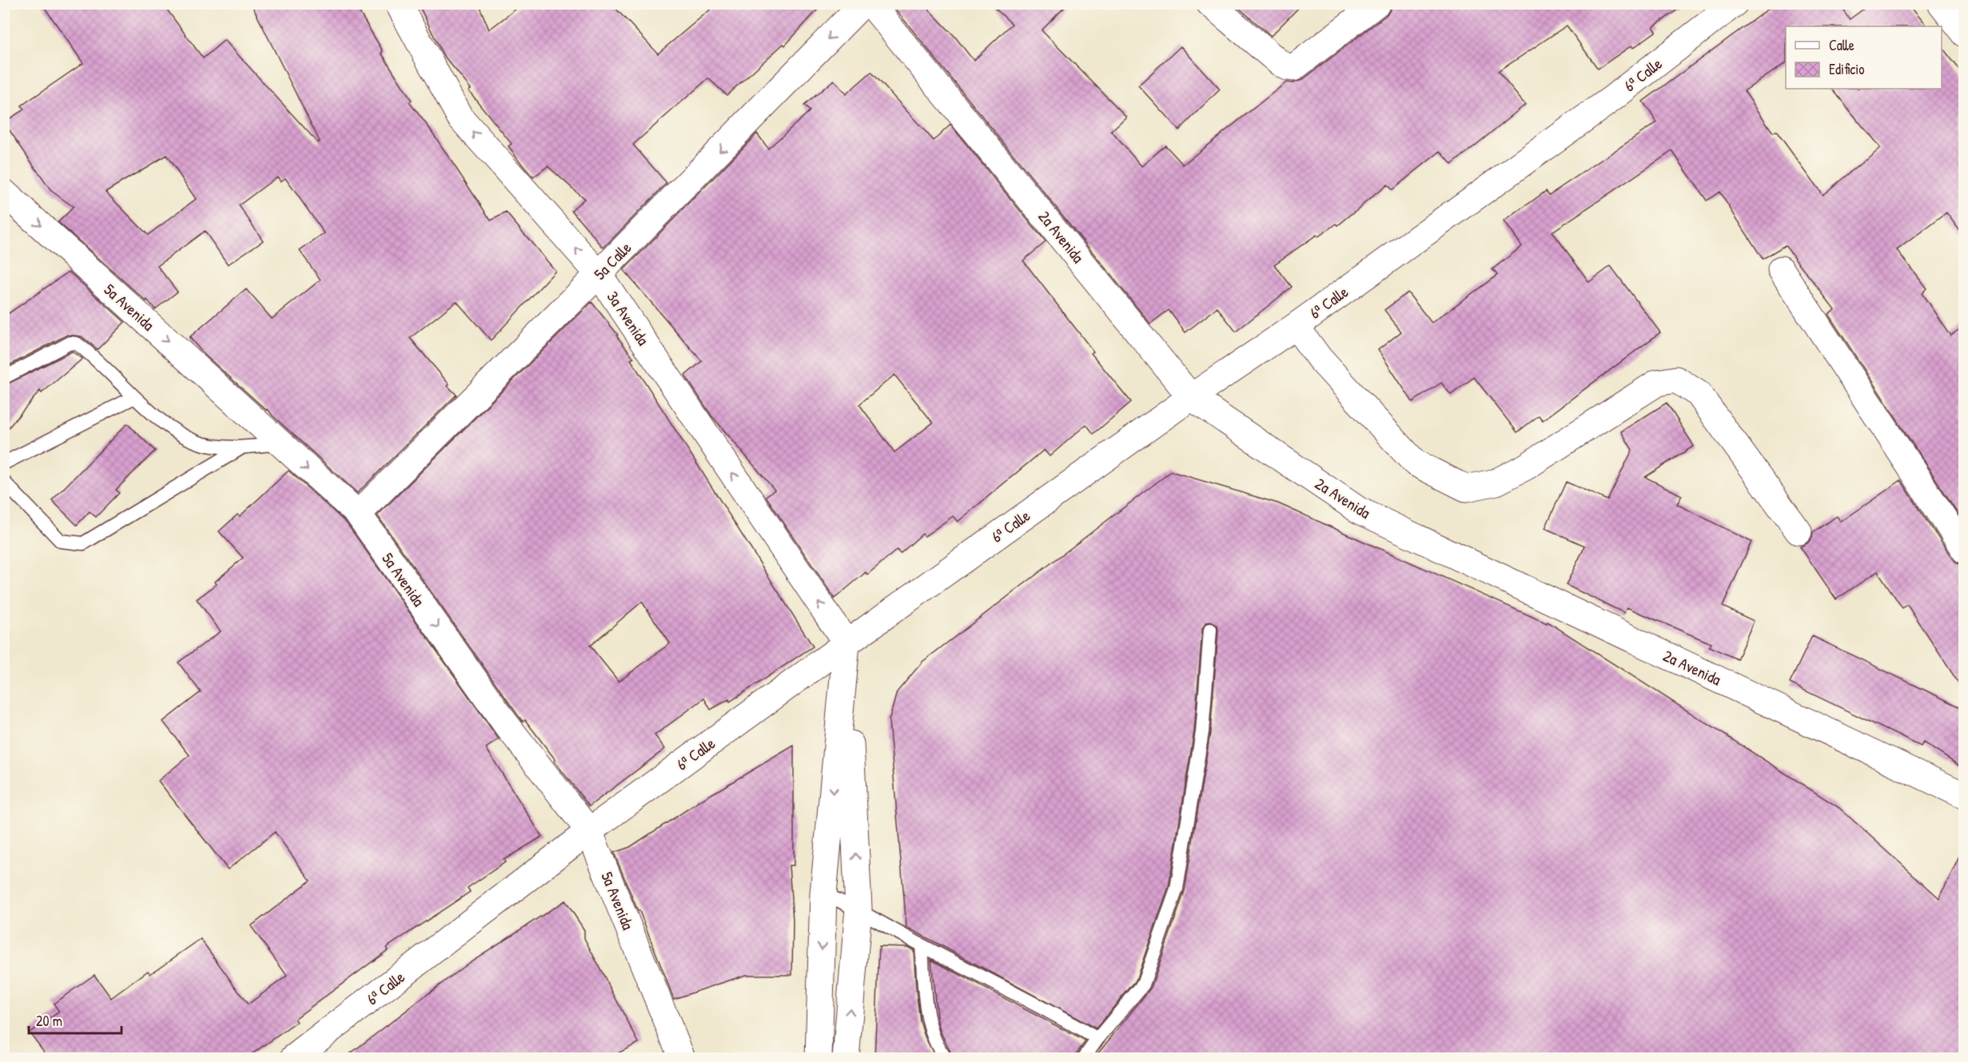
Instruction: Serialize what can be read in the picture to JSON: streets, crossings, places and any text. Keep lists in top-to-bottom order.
{
  "streets": {
    "street": [
      "6ª Calle",
      "2a Avenida",
      "5a Calle",
      "5a Avenida",
      "3a Avenida"
    ]
  },
  "crossings": [
    ["6ª Calle", "2a Avenida"],
    ["6ª Calle", "5a Avenida"],
    ["6ª Calle", "3a Avenida"],
    ["5a Calle", "5a Avenida"],
    ["5a Calle", "3a Avenida"]
  ],
  "one_way": ["5a Calle", "5a Avenida", "3a Avenida"],
  "legend": ["Calle", "Edificio"],
  "scale_bar": "20 m"
}
